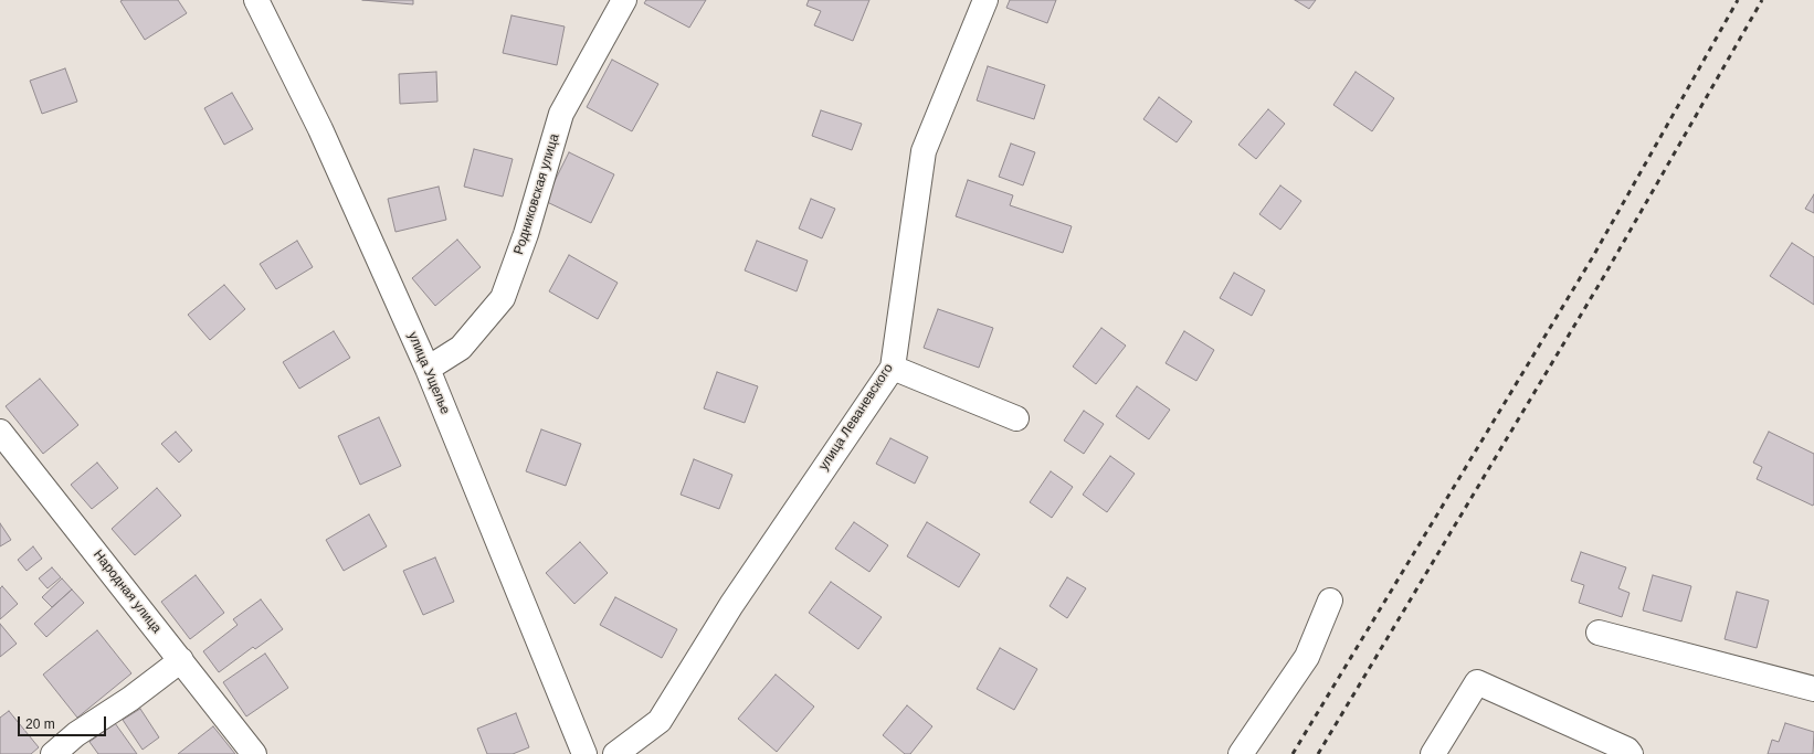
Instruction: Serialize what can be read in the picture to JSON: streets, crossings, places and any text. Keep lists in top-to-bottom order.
{
  "streets": {
    "street": [
      "Родниковская улица",
      "улица Ущелье",
      "улица Леваневского",
      "Народная улица"
    ]
  },
  "crossings": [
    ["Родниковская улица", "улица Ущелье"]
  ],
  "scale_bar": "20 m"
}
